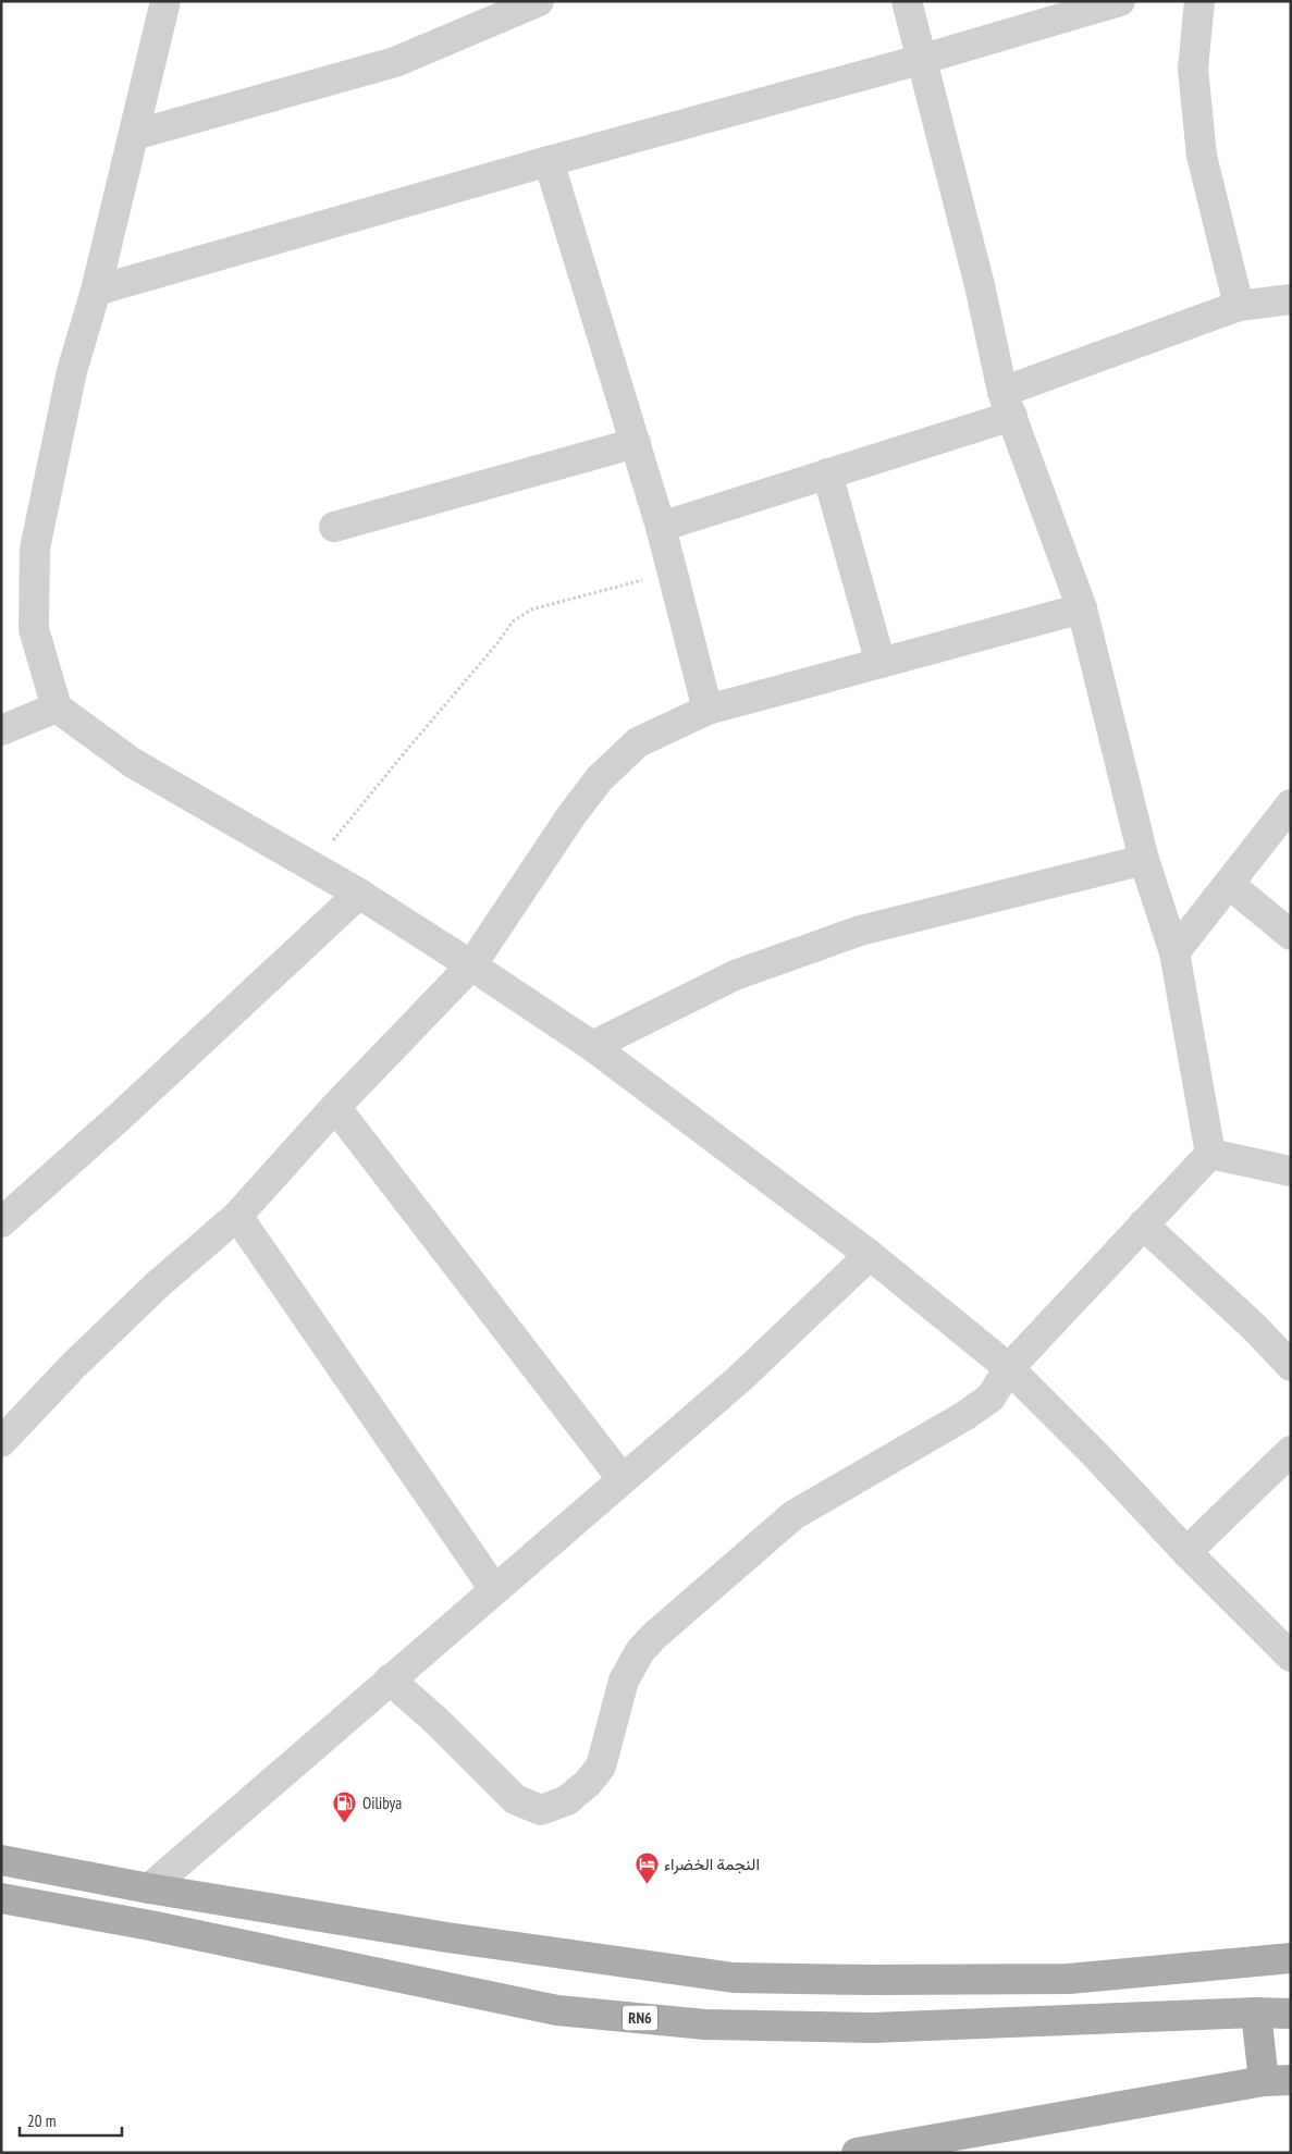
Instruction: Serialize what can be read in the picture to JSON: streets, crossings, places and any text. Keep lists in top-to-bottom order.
{
  "streets": {
    "main road": ["RN6"]
  },
  "places": {
    "fuel station": ["Oilibya"],
    "hotel": ["النجمة الخضراء"]
  },
  "scale_bar": "20 m"
}
